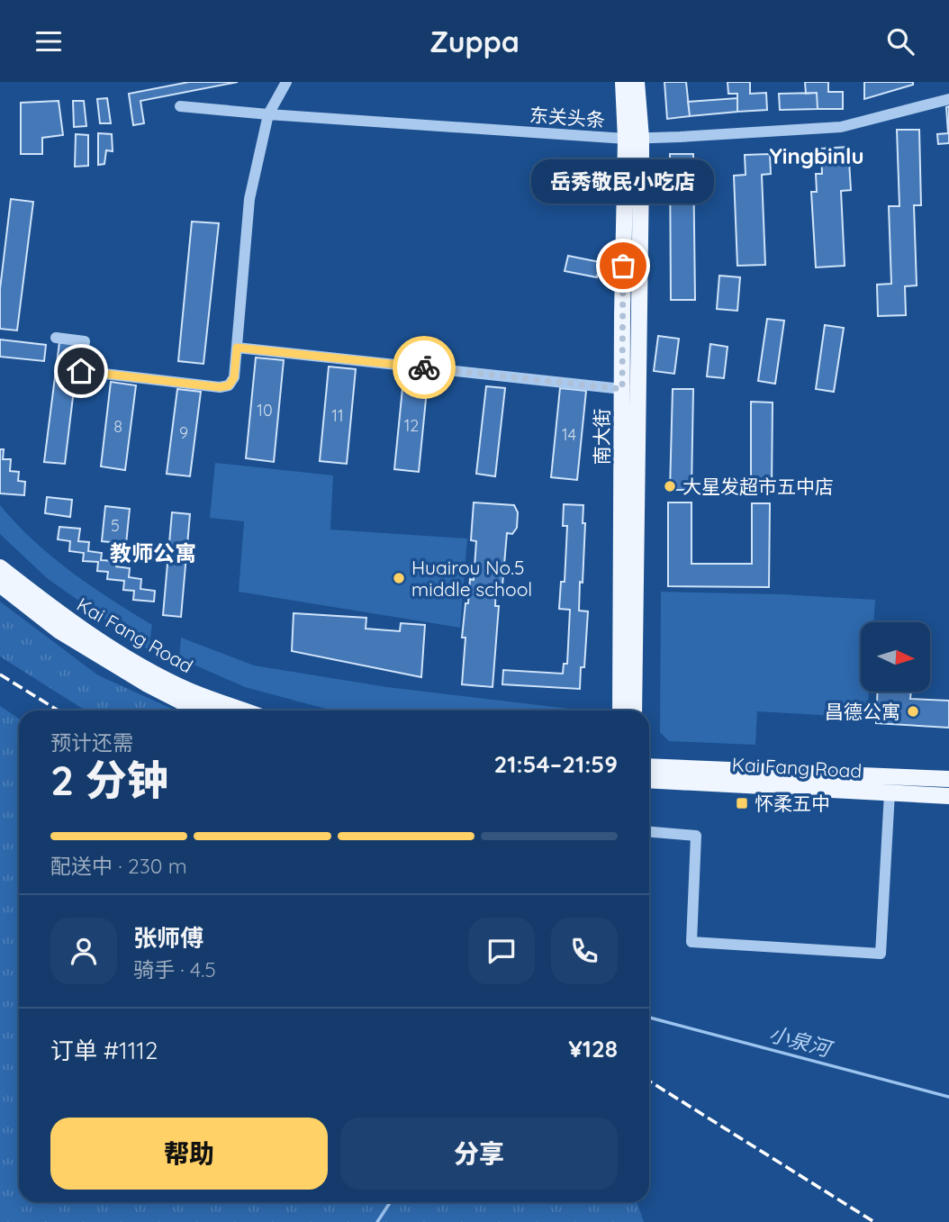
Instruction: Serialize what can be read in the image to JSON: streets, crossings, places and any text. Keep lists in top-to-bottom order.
{
  "streets": {
    "main road": ["南大街", "Kai Fang Road"],
    "street": ["东关头条"]
  },
  "crossings": [
    ["东关头条", "南大街"]
  ],
  "districts": ["Yingbinlu", "教师公寓"],
  "water": ["小泉河"],
  "places": {
    "other": [
      "岳秀敬民小吃店",
      "大星发超市五中店",
      "Huairou No.5 middle school",
      "昌德公寓"
    ],
    "transit": ["怀柔五中"]
  },
  "house_numbers": [
    "10",
    "11",
    "12",
    "8",
    "9",
    "14",
    "5"
  ],
  "north": "right",
  "page": {
    "header": "Zuppa",
    "bubble": "岳秀敬民小吃店",
    "heading": ["2 分钟", "预计还需", "21:54–21:59"],
    "panel": [
      "张师傅",
      "骑手 · 4.5",
      "订单 #1112",
      "¥128"
    ],
    "bar": "配送中 · 230 m",
    "buttons": ["帮助", "分享"]
  }
}
